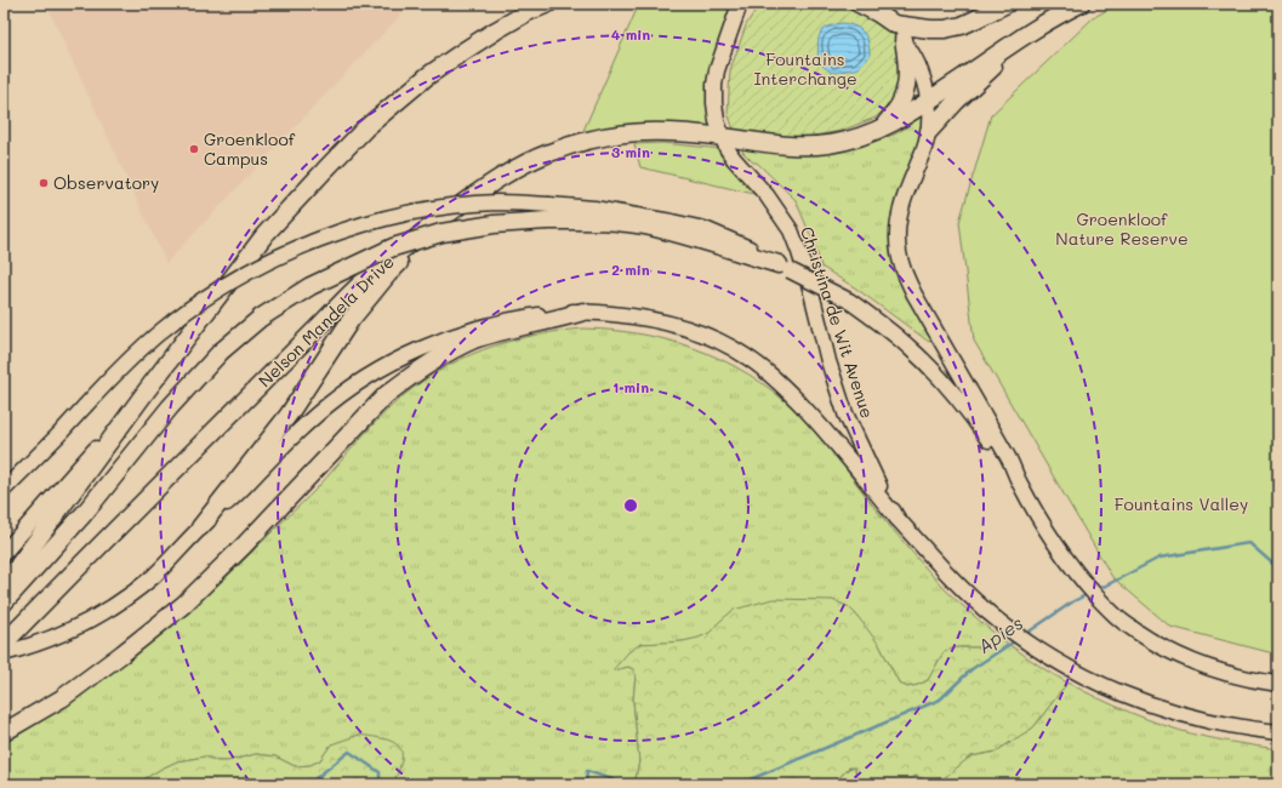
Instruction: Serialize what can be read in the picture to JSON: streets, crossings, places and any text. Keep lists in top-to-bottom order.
{
  "streets": {
    "highway": ["Nelson Mandela Drive"],
    "main road": ["Christina de Wit Avenue"]
  },
  "crossings": [
    ["Nelson Mandela Drive", "Christina de Wit Avenue"]
  ],
  "water": ["Apies"],
  "parks": ["Fountains Interchange", "Groenkloof Nature Reserve", "Fountains Valley"],
  "places": ["Groenkloof Campus", "Observatory"],
  "rings": [
    "4 min",
    "3 min",
    "2 min",
    "1 min"
  ]
}
